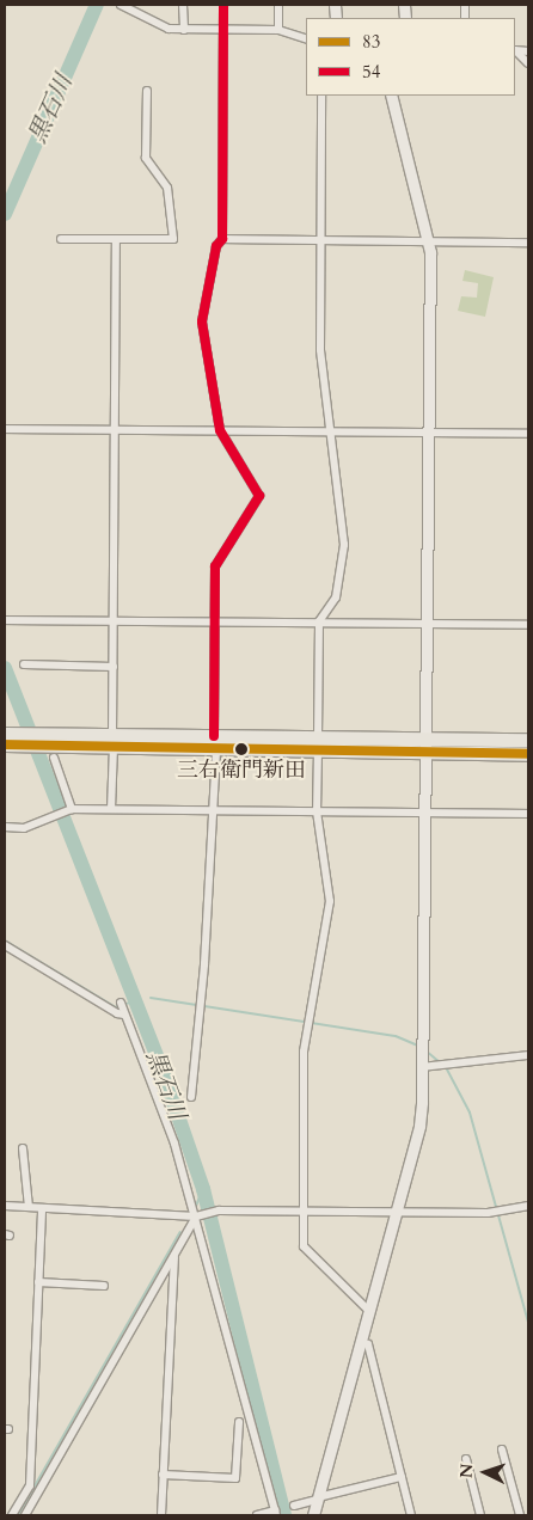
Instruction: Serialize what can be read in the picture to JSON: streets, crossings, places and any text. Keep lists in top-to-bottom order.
{
  "water": ["黒石川"],
  "places": ["三右衛門新田"],
  "lines": ["transit line 54", "transit line 83"],
  "legend": ["83", "54"],
  "north": "left"
}
